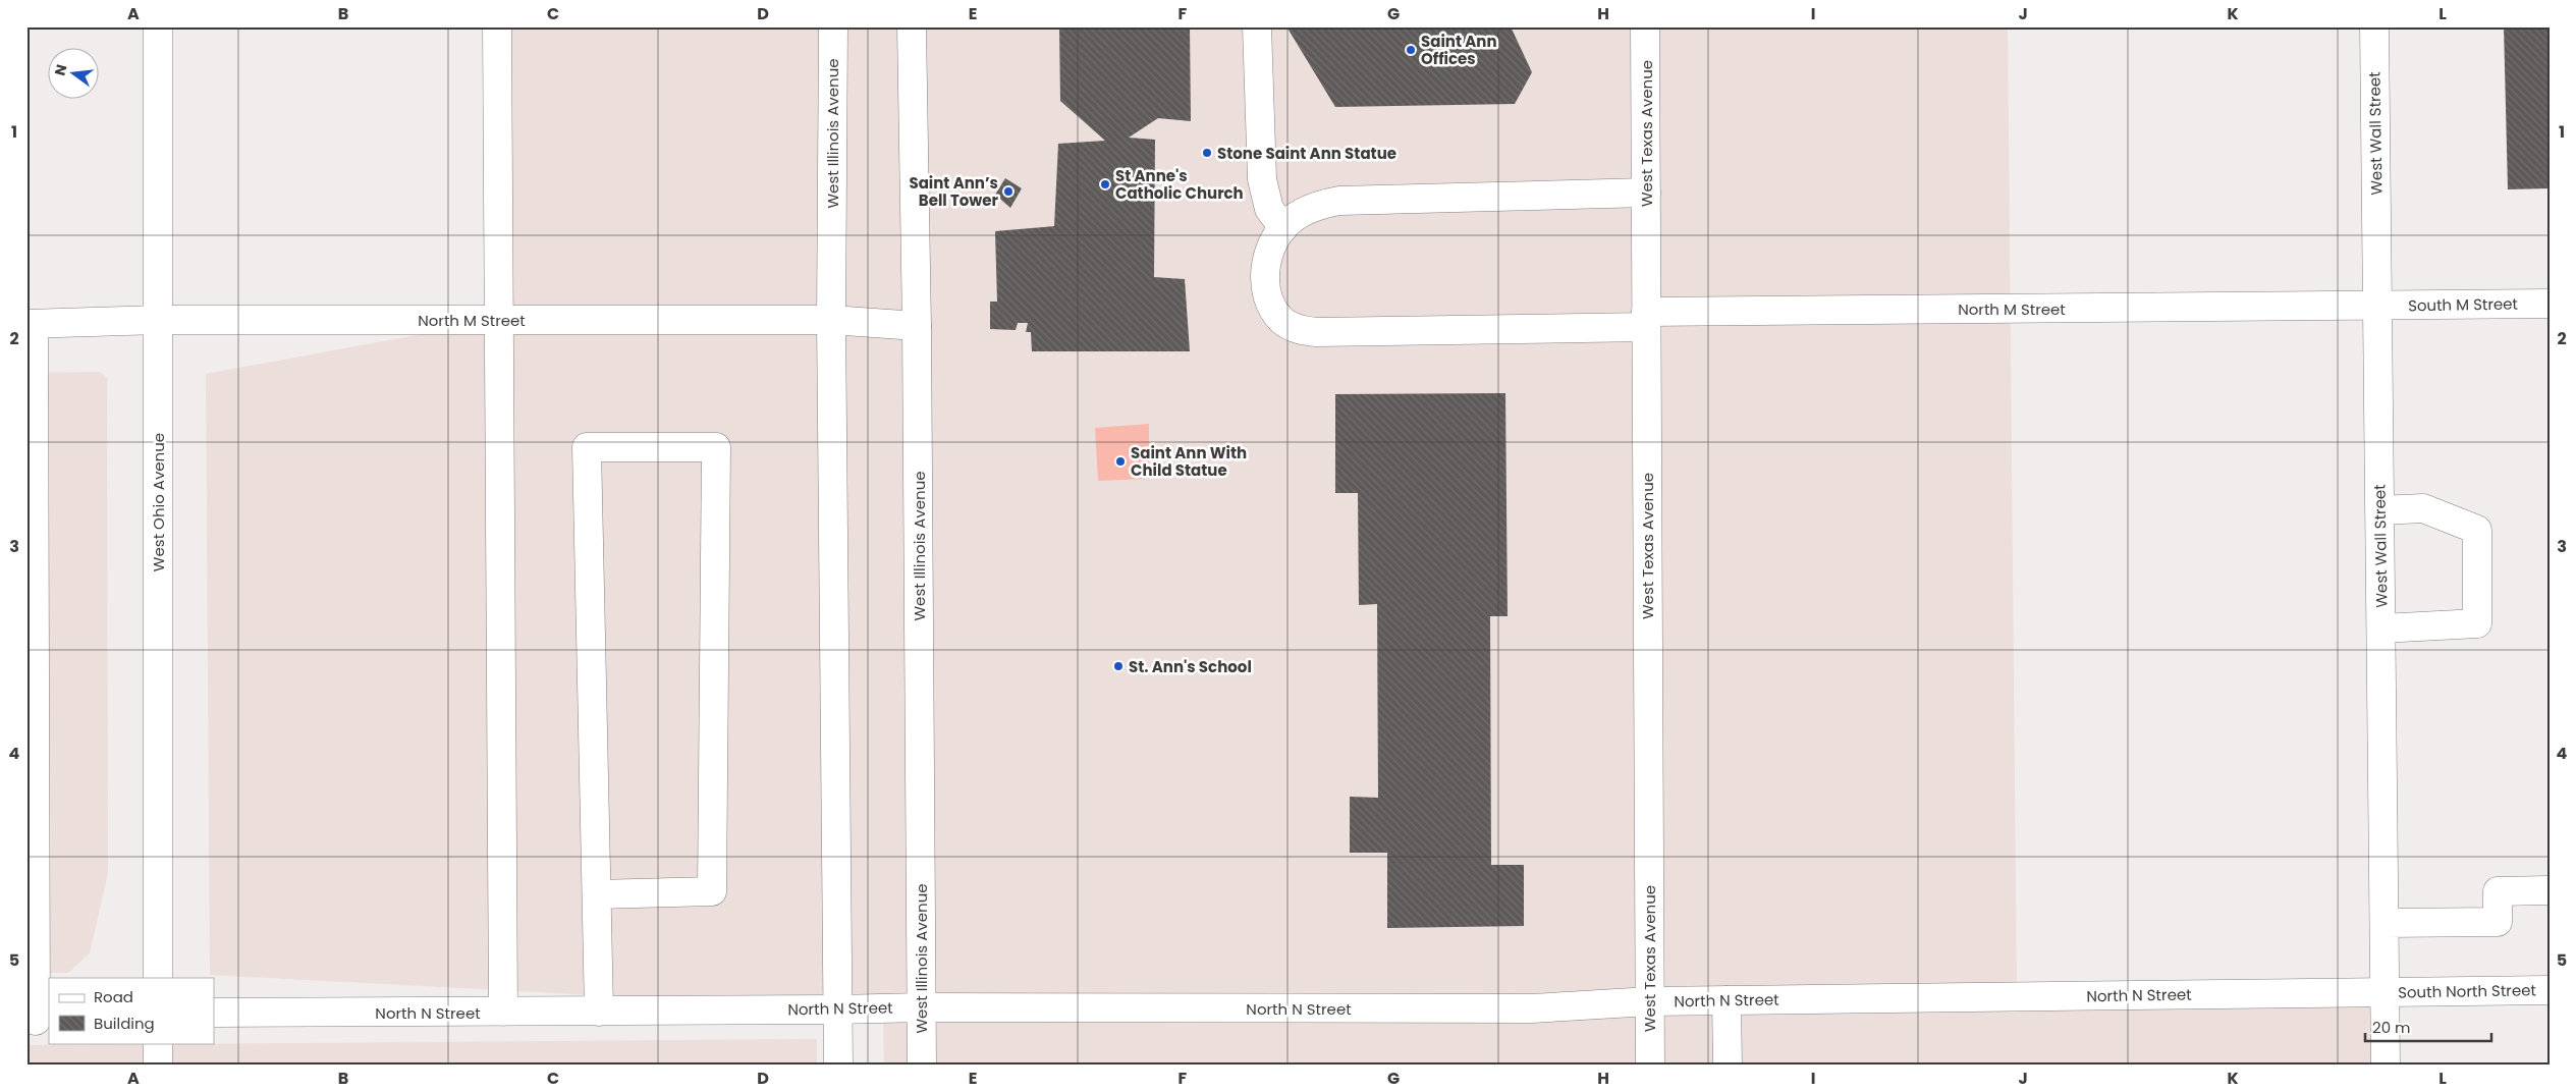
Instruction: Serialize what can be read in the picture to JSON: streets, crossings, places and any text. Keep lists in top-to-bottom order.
{
  "streets": {
    "street": [
      "West Illinois Avenue",
      "West Texas Avenue",
      "West Wall Street",
      "South M Street",
      "North M Street",
      "West Ohio Avenue",
      "South North Street",
      "North N Street"
    ]
  },
  "crossings": [
    ["West Illinois Avenue", "North M Street"],
    ["West Illinois Avenue", "North N Street"],
    ["West Texas Avenue", "North M Street"],
    ["West Texas Avenue", "North N Street"],
    ["West Wall Street", "South M Street"],
    ["West Wall Street", "North M Street"],
    ["West Wall Street", "South North Street"],
    ["West Wall Street", "North N Street"],
    ["South M Street", "North M Street"],
    ["North M Street", "West Ohio Avenue"],
    ["South North Street", "North N Street"]
  ],
  "places": [
    "Saint Ann Offices",
    "Stone Saint Ann Statue",
    "St Anne's Catholic Church",
    "Saint Ann’s Bell Tower",
    "Saint Ann With Child Statue",
    "St. Ann's School"
  ],
  "legend": ["Road", "Building"],
  "scale_bar": "20 m",
  "north": "left",
  "grid": {
    "columns": [
      "A",
      "B",
      "C",
      "D",
      "E",
      "F",
      "G",
      "H",
      "I",
      "J",
      "K",
      "L"
    ],
    "rows": [
      "1",
      "2",
      "3",
      "4",
      "5"
    ]
  }
}
